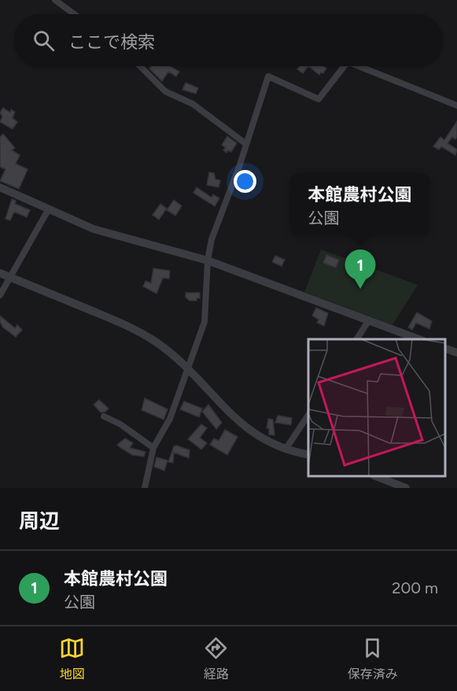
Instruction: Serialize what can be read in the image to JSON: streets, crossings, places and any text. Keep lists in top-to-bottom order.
{
  "page": {
    "search": "ここで検索",
    "popup": ["本館農村公園", "公園"],
    "pins": "1",
    "heading": "周辺",
    "list": [
      {
        "mark": "1",
        "name": "本館農村公園",
        "note": "公園",
        "value": "200 m"
      }
    ],
    "nav": ["地図", "経路", "保存済み"]
  }
}
